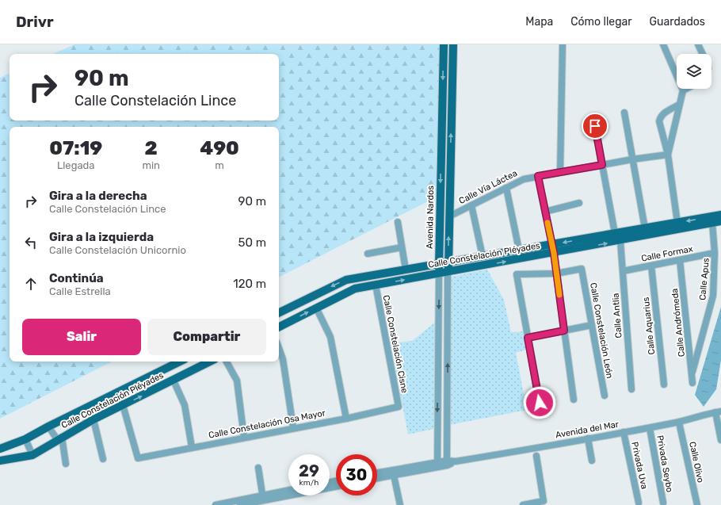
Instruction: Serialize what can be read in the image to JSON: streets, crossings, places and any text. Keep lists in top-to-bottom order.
{
  "streets": {
    "main road": ["Avenida Nardos", "Calle Constelación Pléyades"],
    "street": [
      "Calle Vía Láctea",
      "Calle Formax",
      "Calle Apus",
      "Calle Antlia",
      "Calle Andrómeda",
      "Calle Aquarius",
      "Calle Constelación León",
      "Calle Constelación Cisne",
      "Calle Constelación Osa Mayor",
      "Avenida del Mar",
      "Calle Olivo",
      "Privada Seybo",
      "Privada Uva"
    ]
  },
  "crossings": [
    ["Avenida Nardos", "Calle Constelación Pléyades"],
    ["Avenida Nardos", "Avenida del Mar"],
    ["Calle Formax", "Calle Apus"],
    ["Calle Formax", "Calle Antlia"],
    ["Calle Formax", "Calle Andrómeda"],
    ["Calle Formax", "Calle Aquarius"],
    ["Calle Constelación Pléyades", "Calle Apus"],
    ["Calle Constelación Pléyades", "Calle Antlia"],
    ["Calle Constelación Pléyades", "Calle Constelación Cisne"],
    ["Calle Constelación Pléyades", "Calle Constelación Osa Mayor"],
    ["Calle Apus", "Calle Andrómeda"],
    ["Calle Constelación Cisne", "Calle Constelación Osa Mayor"],
    ["Avenida del Mar", "Calle Olivo"],
    ["Avenida del Mar", "Privada Seybo"],
    ["Avenida del Mar", "Privada Uva"]
  ],
  "page": {
    "header": "Drivr",
    "nav": ["Mapa", "Cómo llegar", "Guardados"],
    "turn": ["90 m", "Calle Constelación Lince"],
    "eta": [
      "07:19",
      "Llegada",
      "2",
      "min",
      "490",
      "m"
    ],
    "list": [
      {
        "name": "Gira a la derecha",
        "note": "Calle Constelación Lince",
        "value": "90 m"
      },
      {
        "name": "Gira a la izquierda",
        "note": "Calle Constelación Unicornio",
        "value": "50 m"
      },
      {
        "name": "Continúa",
        "note": "Calle Estrella",
        "value": "120 m"
      }
    ],
    "buttons": ["Salir", "Compartir"],
    "speed": "29 km/h",
    "limit": "30"
  }
}
